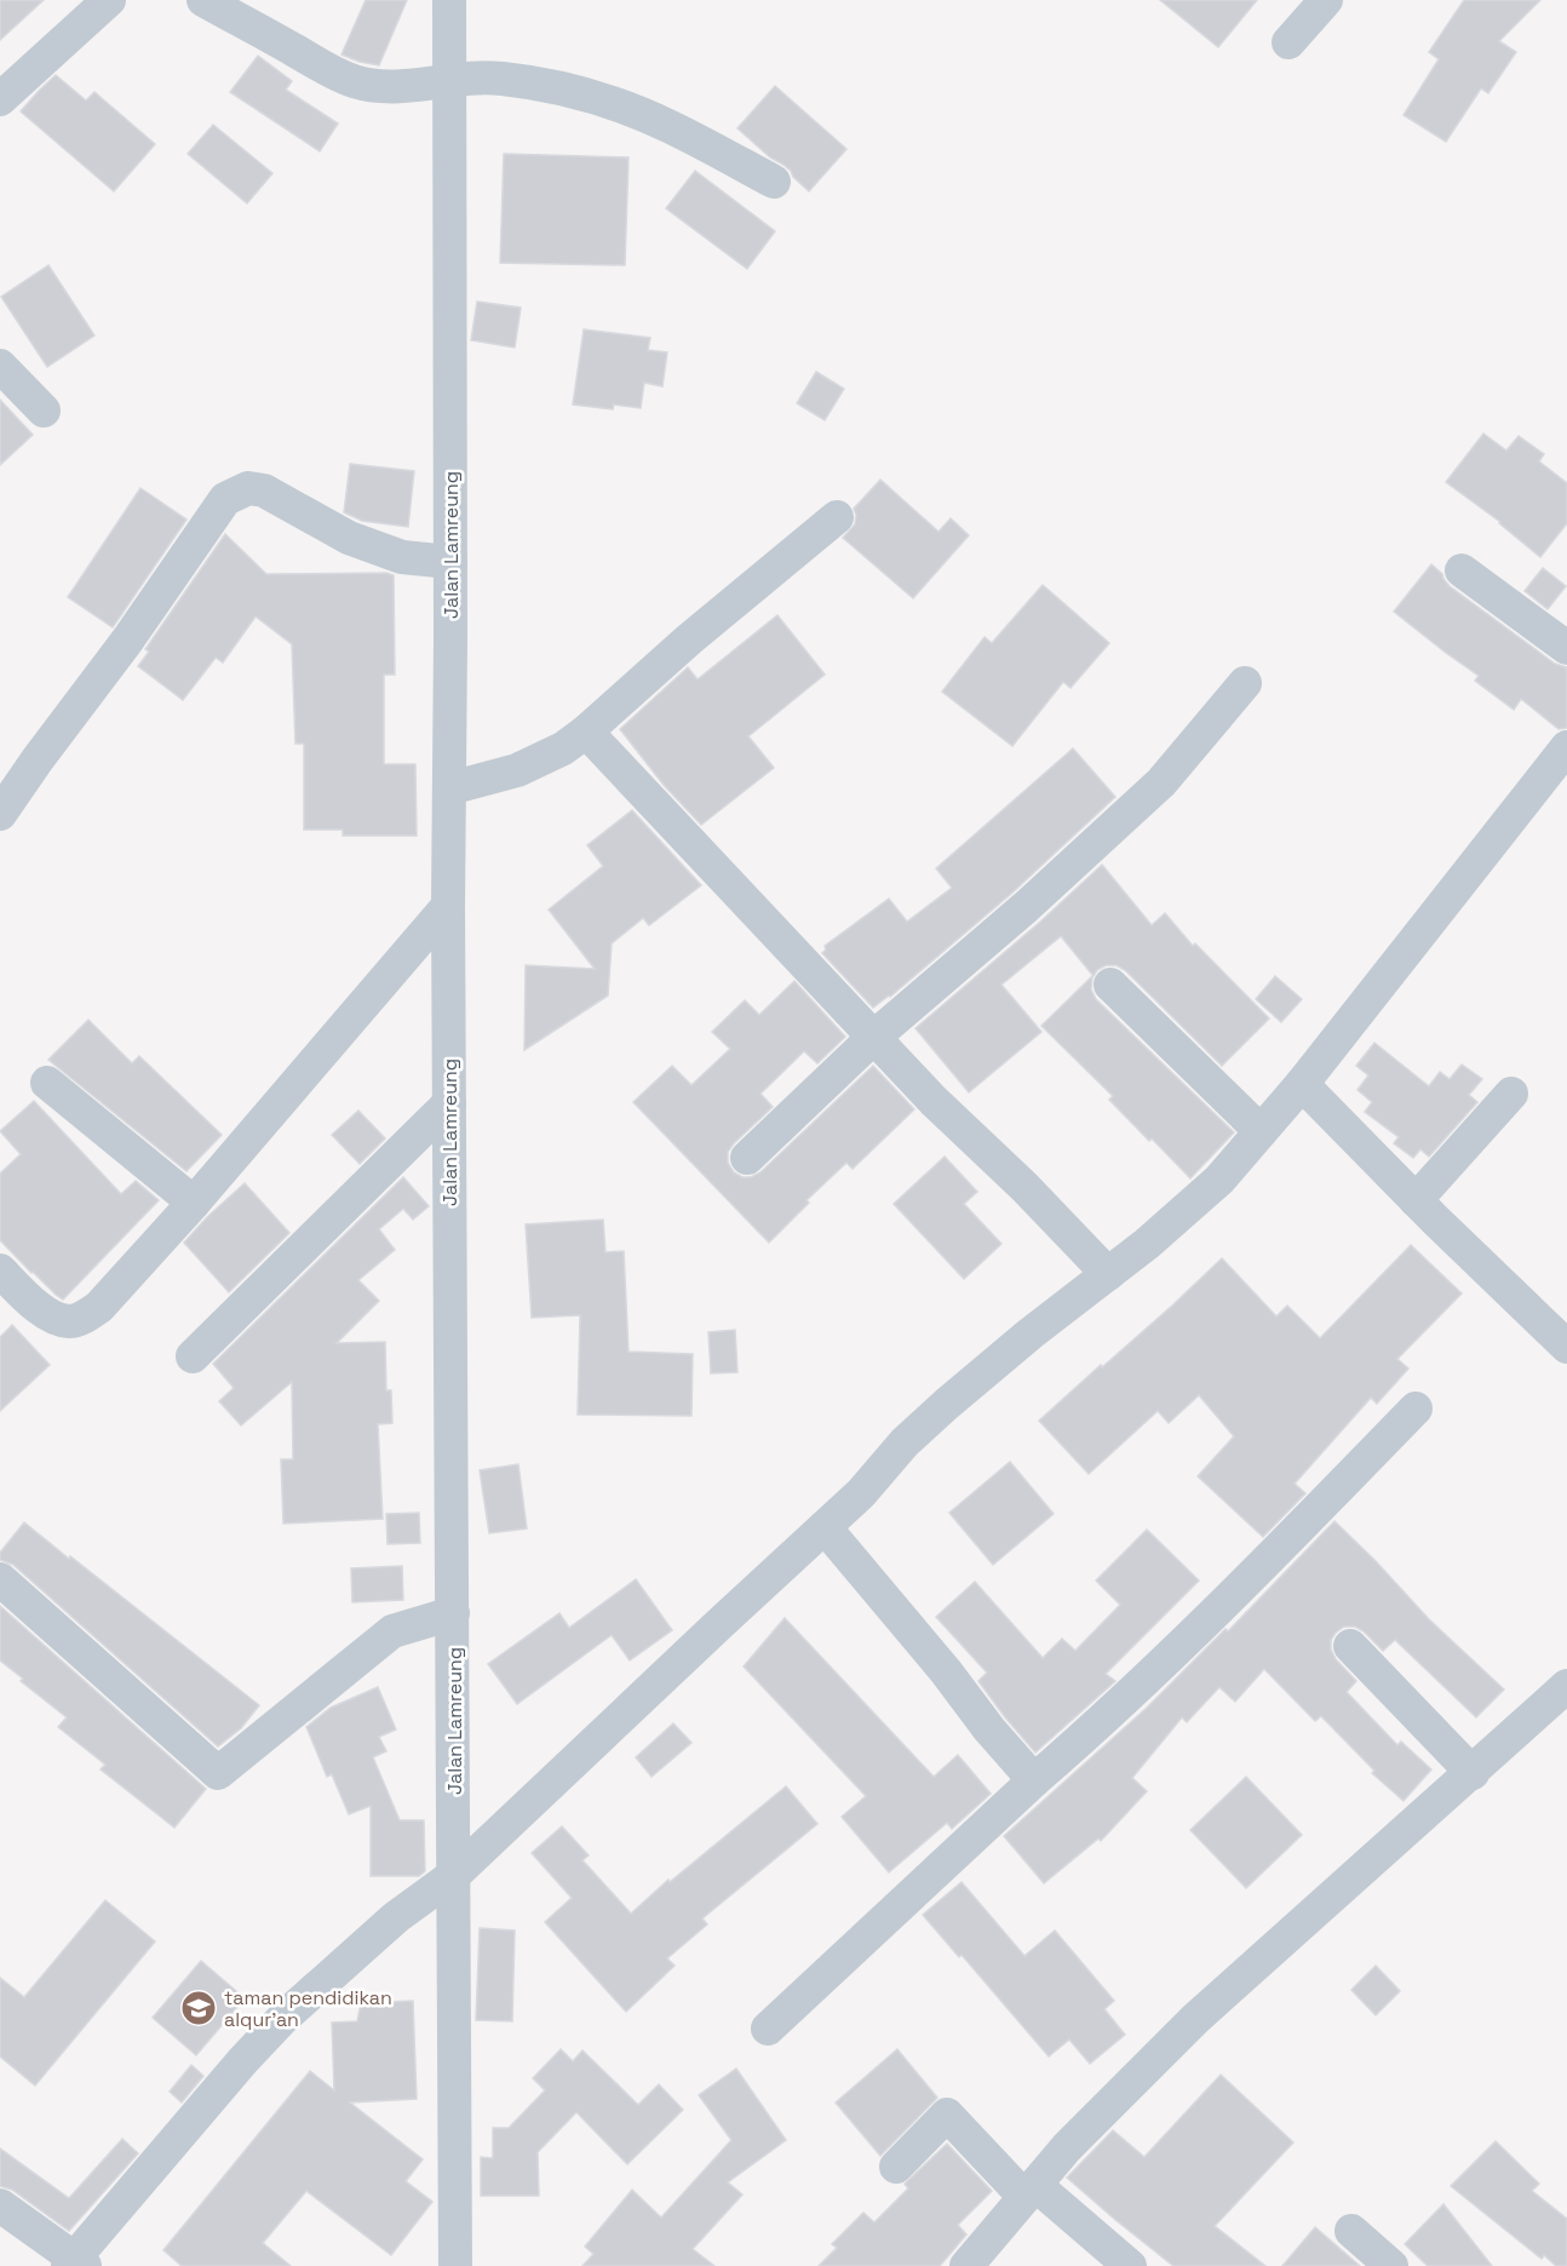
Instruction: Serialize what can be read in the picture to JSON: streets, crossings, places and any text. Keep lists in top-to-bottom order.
{
  "streets": {
    "street": ["Jalan Lamreung"]
  },
  "places": {
    "school or university": ["taman pendidikan alqur'an"]
  }
}
